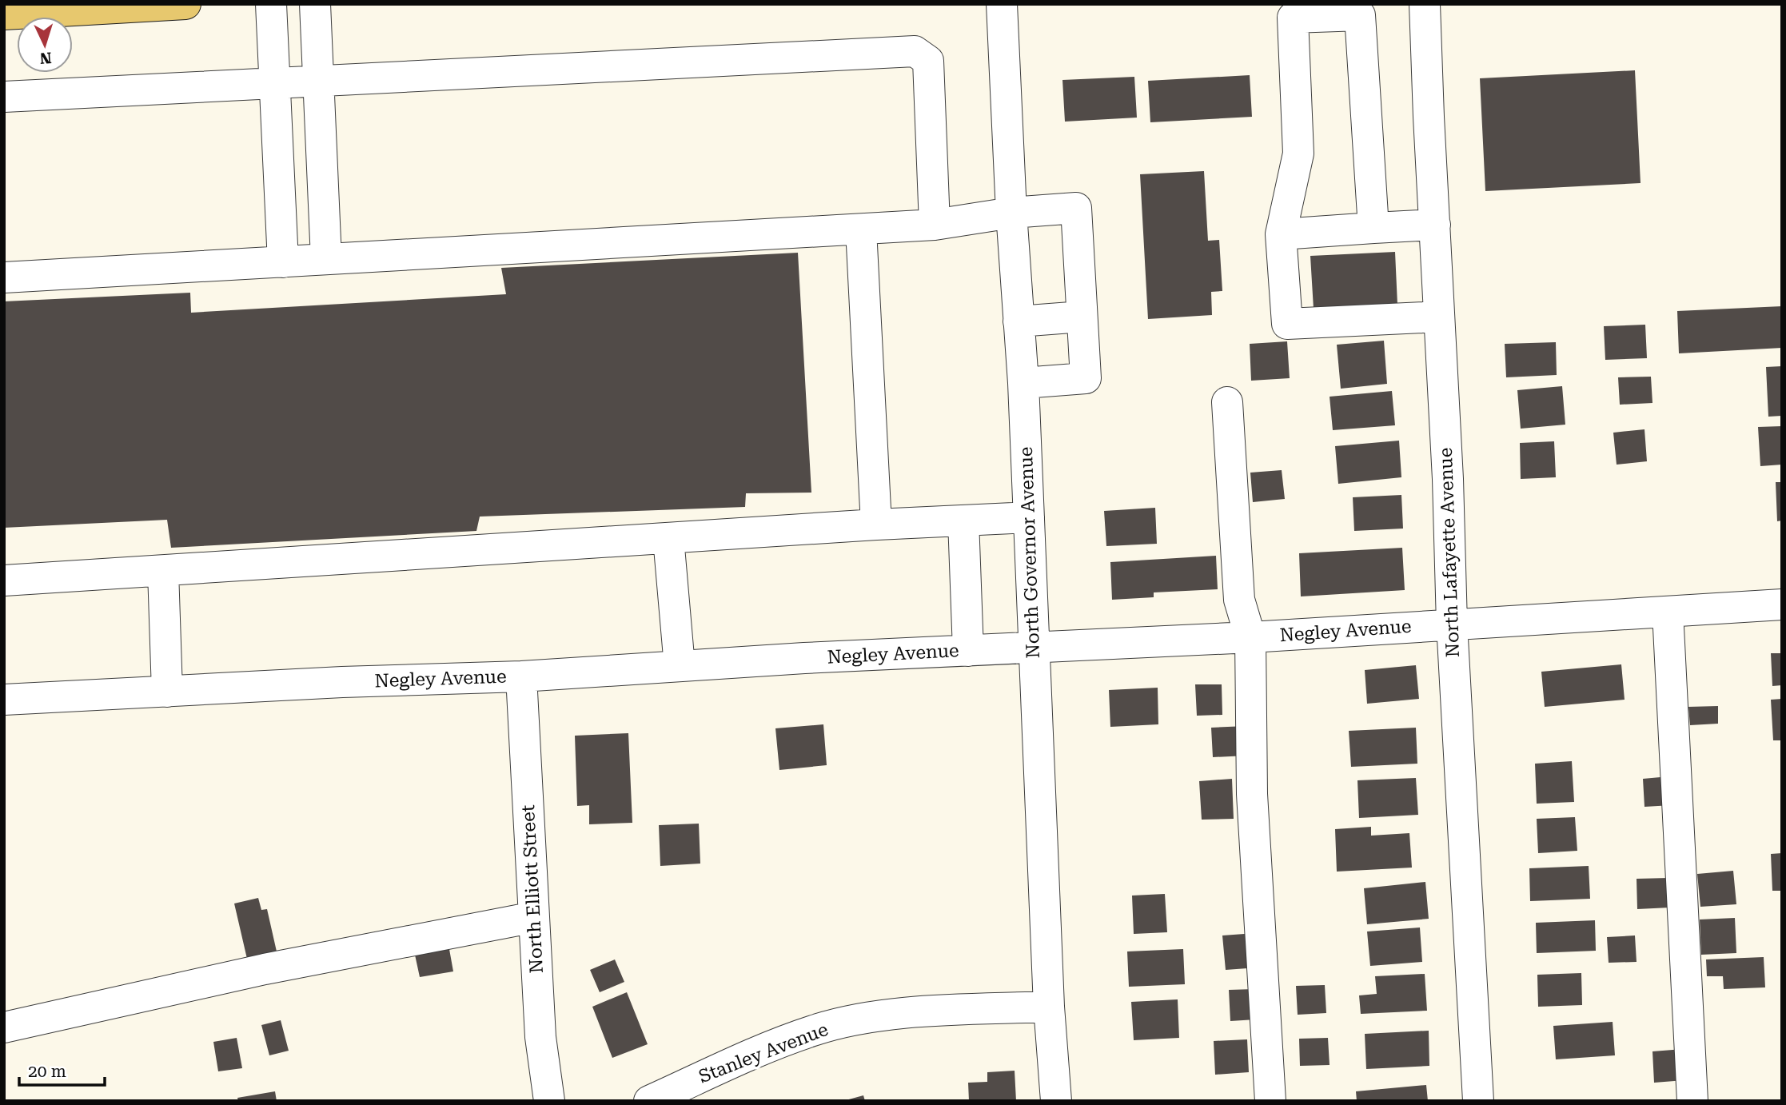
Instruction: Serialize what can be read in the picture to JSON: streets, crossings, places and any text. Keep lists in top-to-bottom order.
{
  "streets": {
    "street": [
      "North Governor Avenue",
      "North Lafayette Avenue",
      "Negley Avenue",
      "North Elliott Street",
      "Stanley Avenue"
    ]
  },
  "crossings": [
    ["North Governor Avenue", "Negley Avenue"],
    ["North Governor Avenue", "Stanley Avenue"],
    ["North Lafayette Avenue", "Negley Avenue"],
    ["Negley Avenue", "North Elliott Street"]
  ],
  "scale_bar": "20 m",
  "north": "bottom"
}
